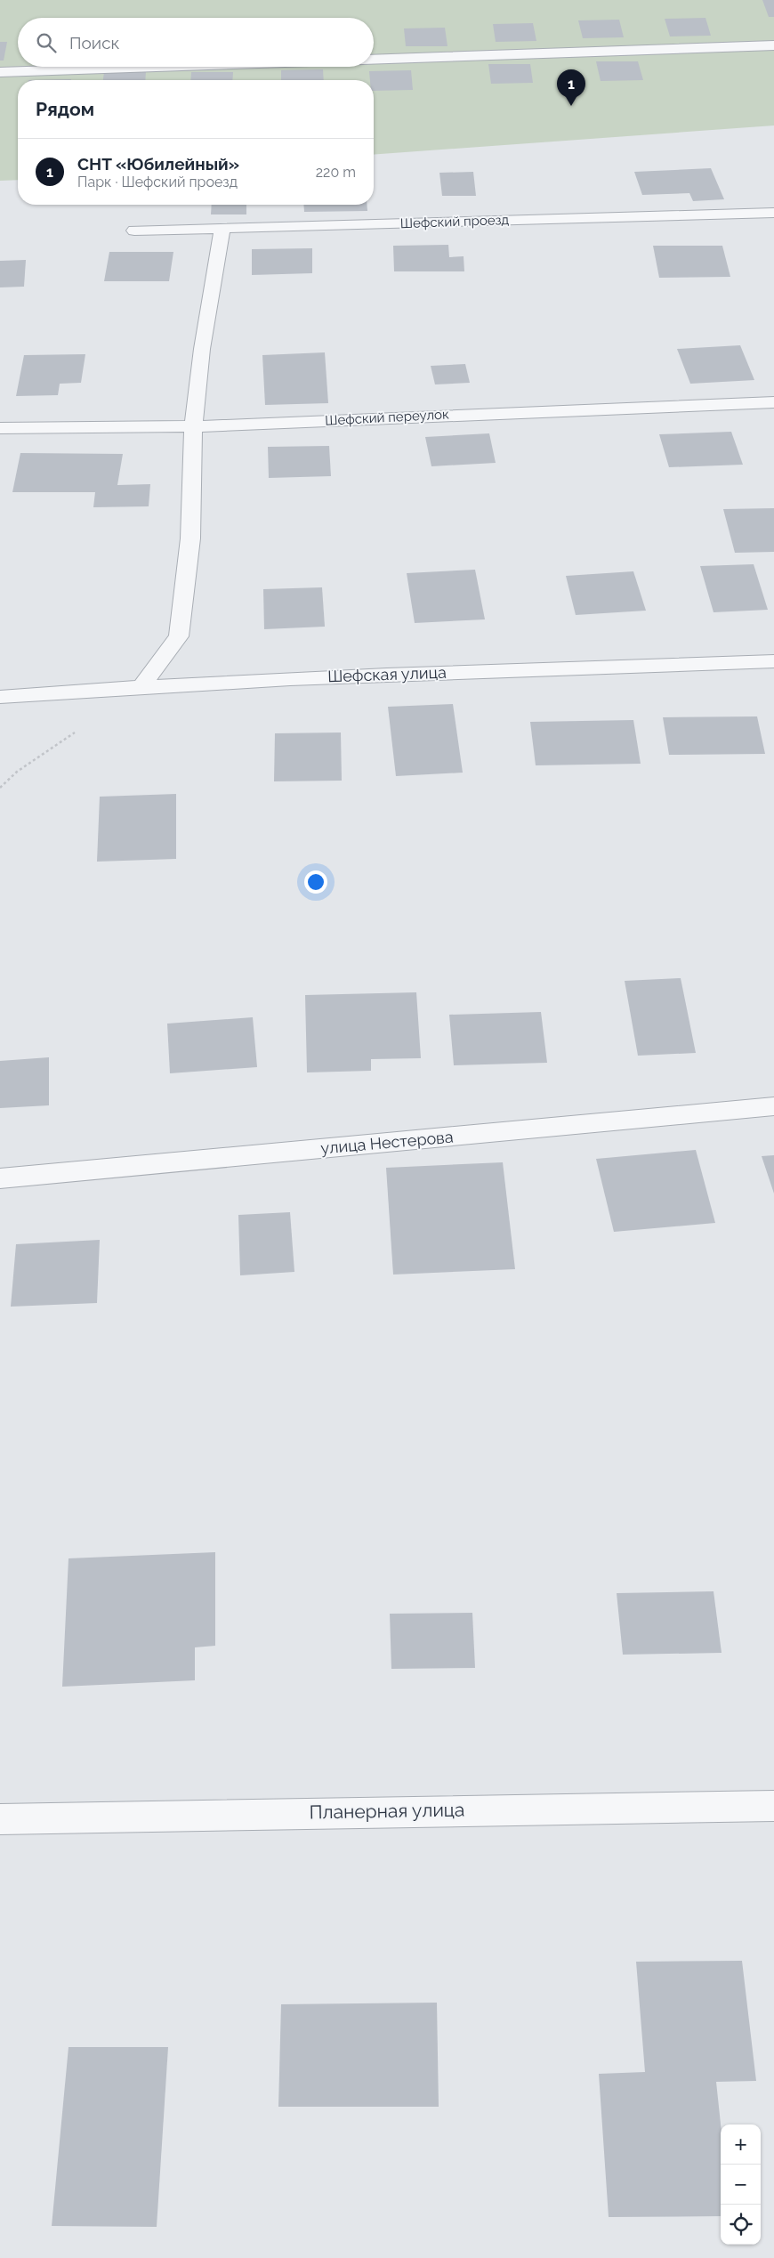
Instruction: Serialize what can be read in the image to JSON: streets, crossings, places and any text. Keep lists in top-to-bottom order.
{
  "streets": {
    "street": [
      "Шефский проезд",
      "Шефский переулок",
      "Шефская улица",
      "улица Нестерова",
      "Планерная улица"
    ]
  },
  "page": {
    "search": "Поиск",
    "pins": "1",
    "heading": "Рядом",
    "list": [
      {
        "mark": "1",
        "name": "СНТ «Юбилейный»",
        "note": "Парк · Шефский проезд",
        "value": "220 m"
      }
    ],
    "map_buttons": ["+", "−"]
  }
}
